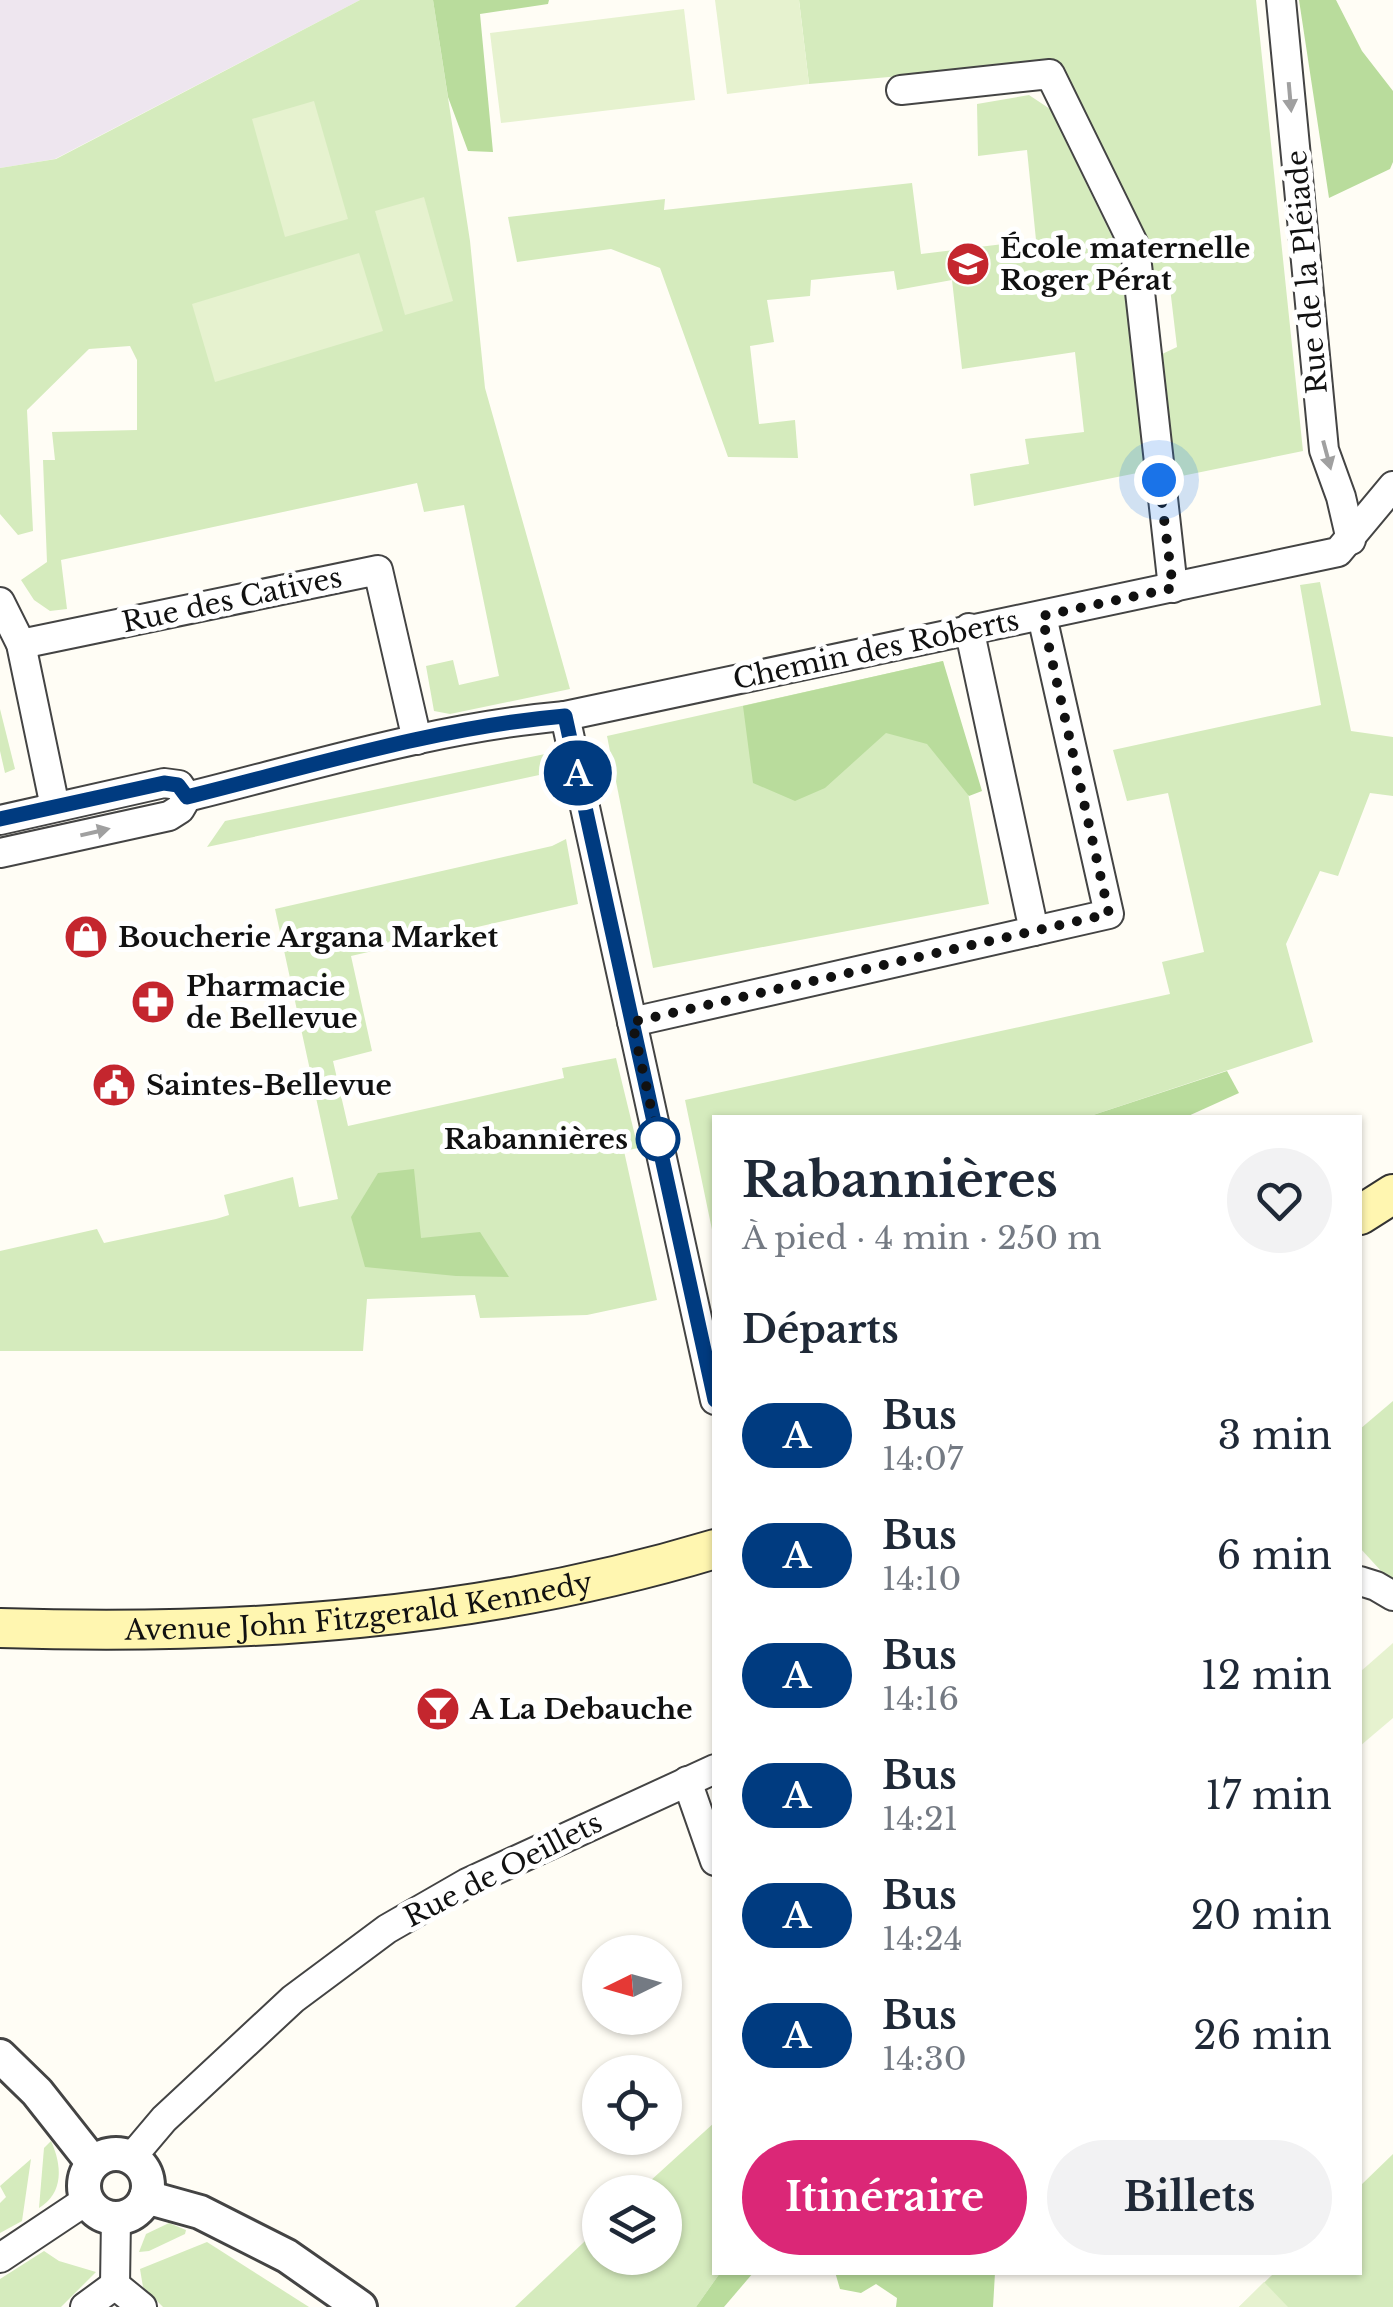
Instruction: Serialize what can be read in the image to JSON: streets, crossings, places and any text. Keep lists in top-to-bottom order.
{
  "streets": {
    "main road": ["Avenue John Fitzgerald Kennedy"],
    "street": [
      "Rue de la Pléiade",
      "Rue des Catives",
      "Chemin des Roberts",
      "Rue de Oeillets"
    ]
  },
  "crossings": [
    ["Rue de la Pléiade", "Chemin des Roberts"],
    ["Rue des Catives", "Chemin des Roberts"]
  ],
  "one_way": ["Rue de la Pléiade"],
  "places": {
    "school or university": ["École maternelle Roger Pérat"],
    "shop": ["Boucherie Argana Market"],
    "pharmacy": ["Pharmacie de Bellevue"],
    "public building": ["Saintes-Bellevue"],
    "other": ["Rabannières"],
    "bar": ["A La Debauche"]
  },
  "lines": ["bus line A"],
  "north": "left",
  "page": {
    "on_map": "A",
    "heading": [
      ["Rabannières", "À pied · 4 min · 250 m"],
      "Départs"
    ],
    "list": [
      {
        "mark": "A",
        "name": "Bus",
        "note": "14:07",
        "value": "3 min"
      },
      {
        "mark": "A",
        "name": "Bus",
        "note": "14:10",
        "value": "6 min"
      },
      {
        "mark": "A",
        "name": "Bus",
        "note": "14:16",
        "value": "12 min"
      },
      {
        "mark": "A",
        "name": "Bus",
        "note": "14:21",
        "value": "17 min"
      },
      {
        "mark": "A",
        "name": "Bus",
        "note": "14:24",
        "value": "20 min"
      },
      {
        "mark": "A",
        "name": "Bus",
        "note": "14:30",
        "value": "26 min"
      }
    ],
    "buttons": ["Itinéraire", "Billets"]
  }
}
